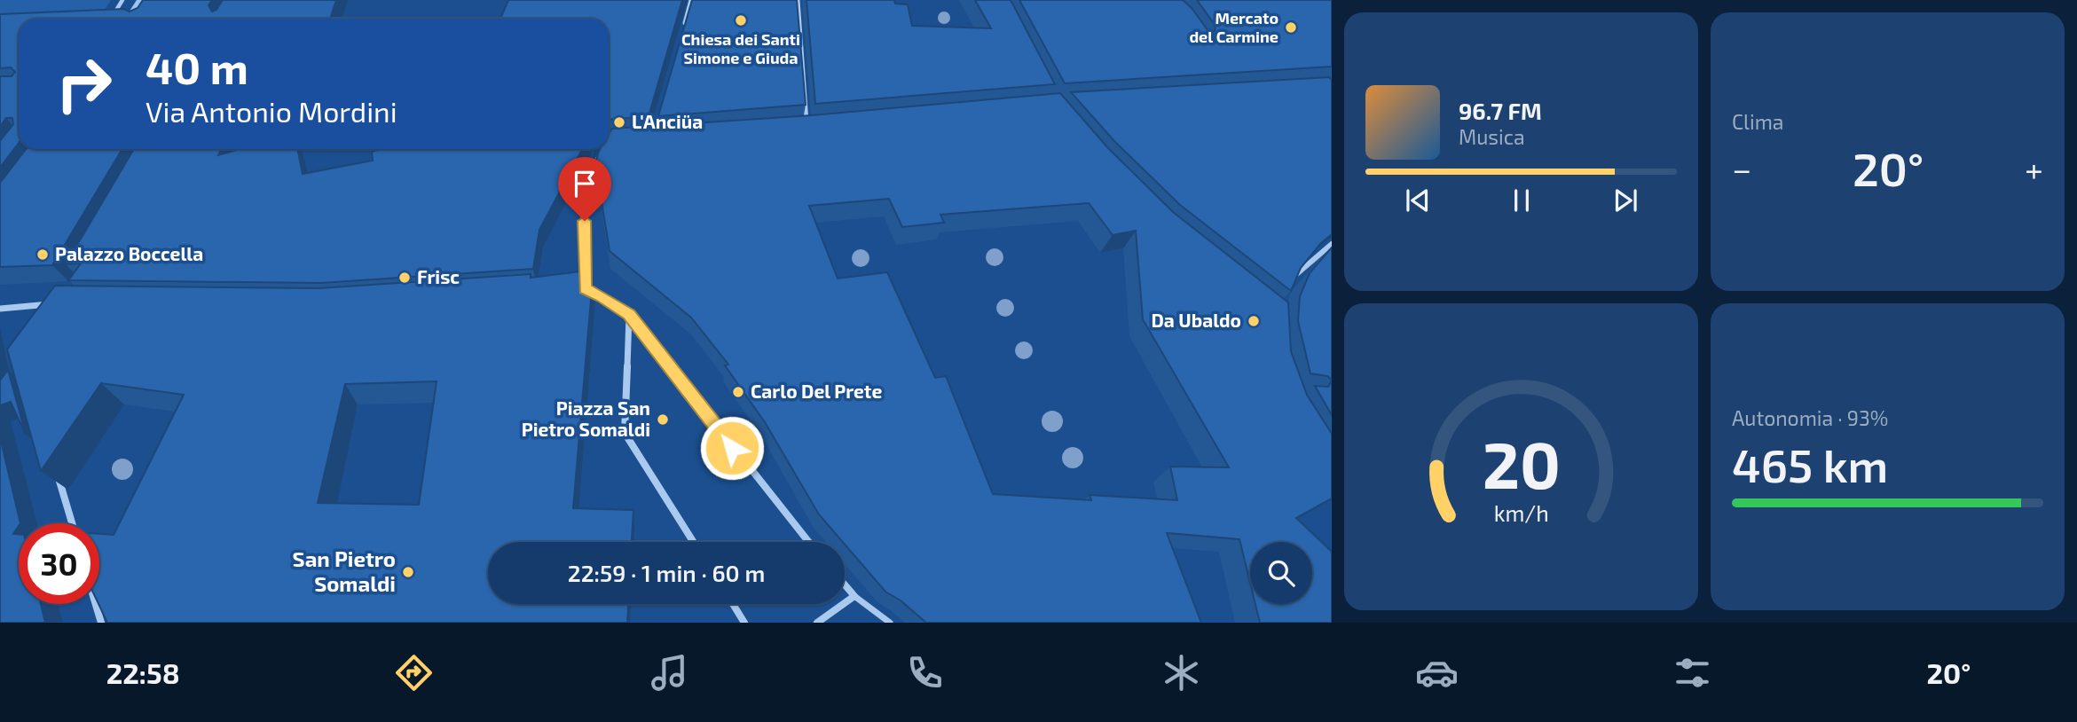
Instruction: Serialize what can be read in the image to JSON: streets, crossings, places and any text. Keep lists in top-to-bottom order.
{
  "places": [
    "Chiesa dei Santi Simone e Giuda",
    "Mercato del Carmine",
    "L'Anciüa",
    "Palazzo Boccella",
    "Frisc",
    "Da Ubaldo",
    "Carlo Del Prete",
    "Piazza San Pietro Somaldi",
    "San Pietro Somaldi"
  ],
  "page": {
    "tile": [
      "Clima",
      ["Autonomia · 93%", "465 km"]
    ],
    "turn": ["40 m", "Via Antonio Mordini"],
    "song": ["96.7 FM", "Musica"],
    "heat": ["−", "20°", "+"],
    "limit": "30",
    "trip": "22:59 · 1 min · 60 m",
    "tabs": ["22:58", "20°"],
    "gauge": ["20", "km/h"]
  }
}
